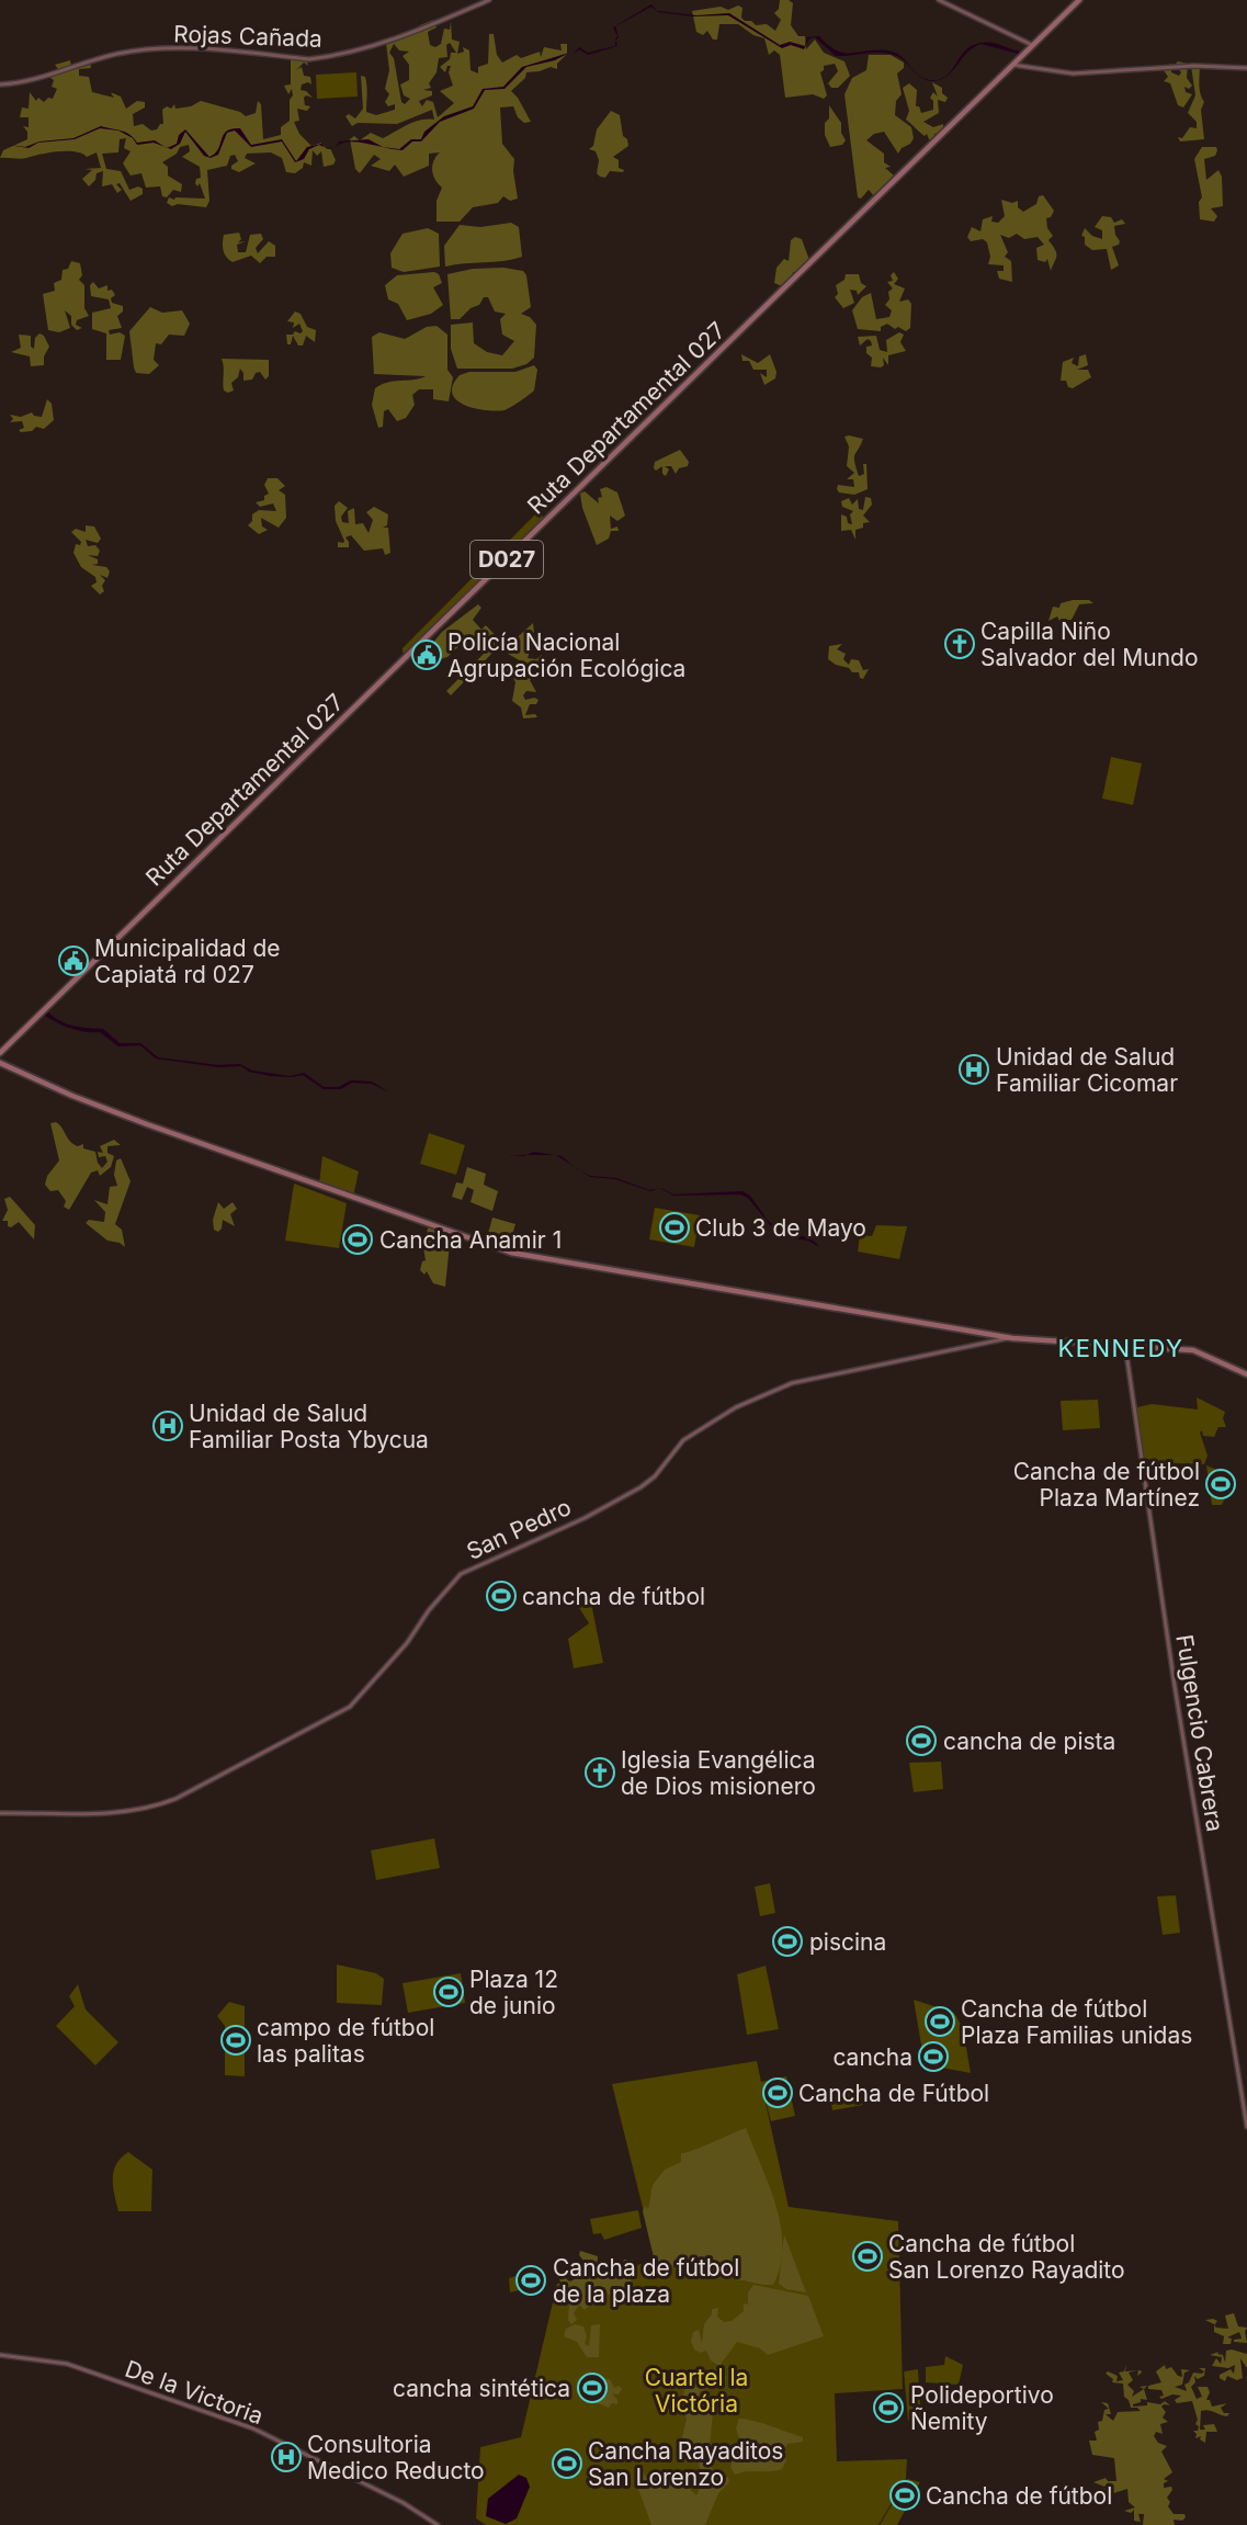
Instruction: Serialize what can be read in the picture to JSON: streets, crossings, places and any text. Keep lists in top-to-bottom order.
{
  "streets": {
    "main road": [
      "Rojas Cañada",
      "Ruta Departamental 027",
      "D027",
      "San Pedro",
      "Fulgencio Cabrera",
      "De la Victoria"
    ]
  },
  "districts": ["KENNEDY"],
  "parks": ["Cuartel la Victória"],
  "places": {
    "church": ["Capilla Niño Salvador del Mundo", "Iglesia Evangélica de Dios misionero"],
    "public building": ["Policía Nacional Agrupación Ecológica", "Municipalidad de Capiatá rd 027"],
    "hospital": ["Unidad de Salud Familiar Cicomar", "Unidad de Salud Familiar Posta Ybycua", "Consultoria Medico Reducto"],
    "sports": [
      "Club 3 de Mayo",
      "Cancha Anamir 1",
      "Cancha de fútbol Plaza Martínez",
      "cancha de fútbol",
      "cancha de pista",
      "piscina",
      "Plaza 12 de junio",
      "Cancha de fútbol Plaza Familias unidas",
      "campo de fútbol las palitas",
      "cancha",
      "Cancha de Fútbol",
      "Cancha de fútbol San Lorenzo Rayadito",
      "Cancha de fútbol de la plaza",
      "cancha sintética",
      "Polideportivo Ñemity",
      "Cancha Rayaditos San Lorenzo",
      "Cancha de fútbol"
    ]
  }
}
